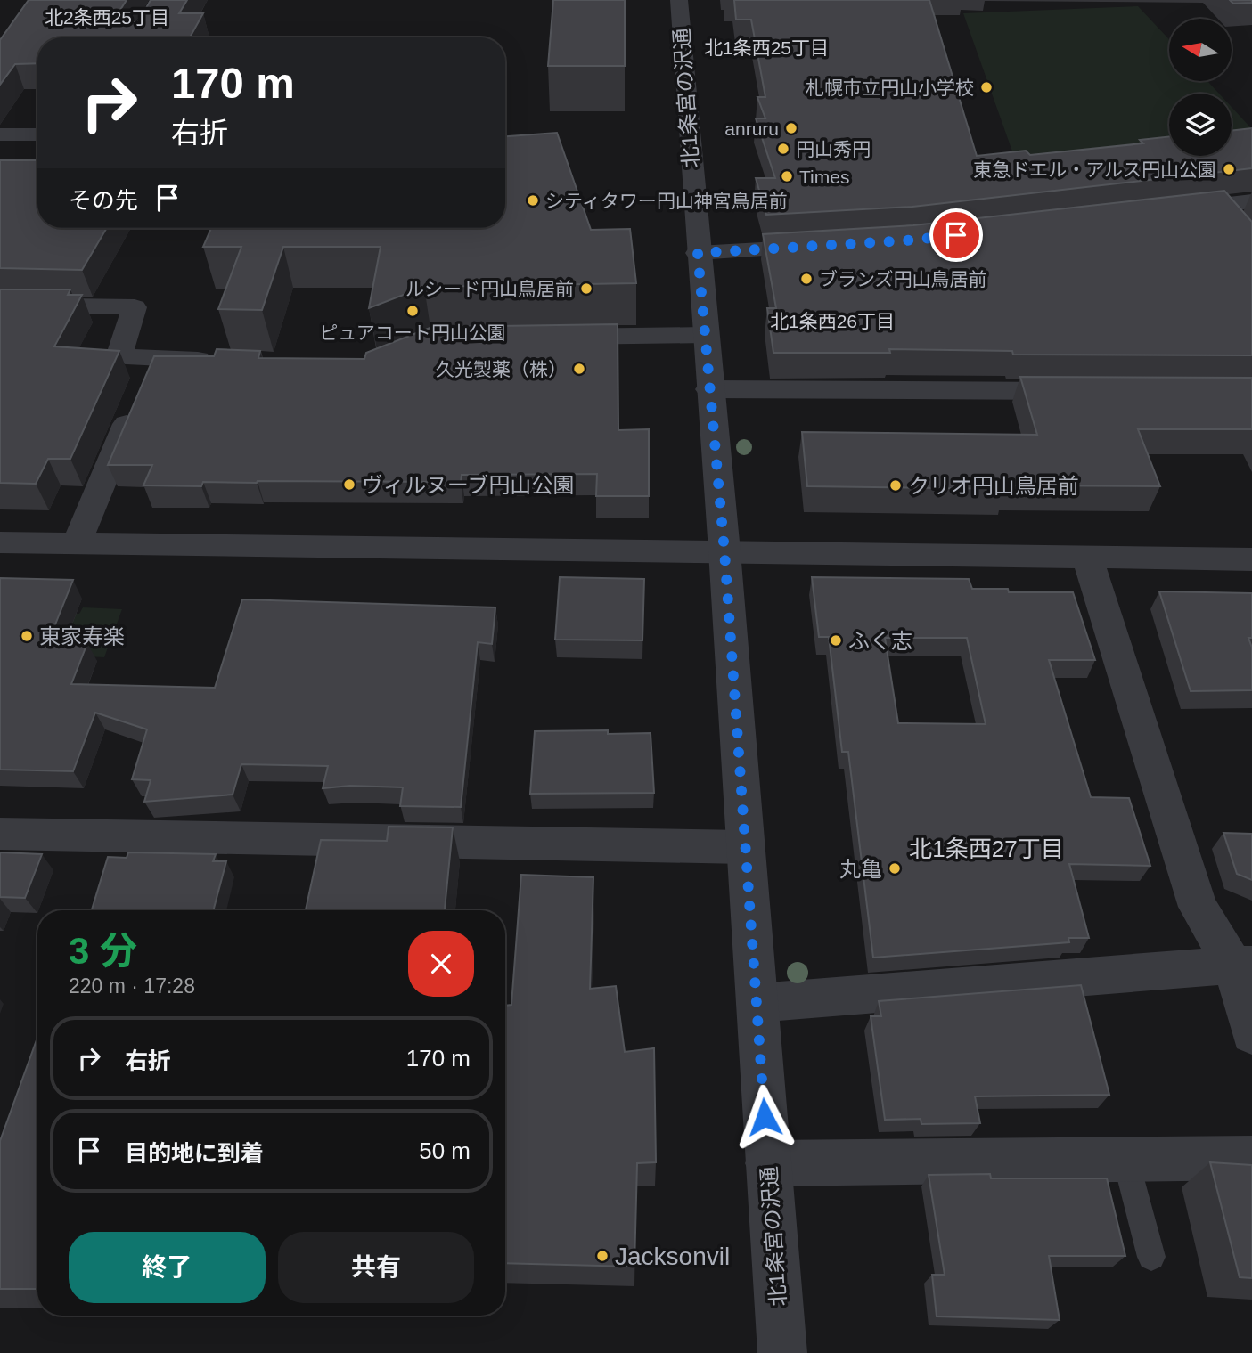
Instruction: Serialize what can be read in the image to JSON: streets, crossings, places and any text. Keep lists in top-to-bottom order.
{
  "streets": {
    "street": ["北1条宮の沢通"]
  },
  "districts": [
    "北2条西25丁目",
    "北1条西25丁目",
    "北1条西26丁目",
    "北1条西27丁目"
  ],
  "places": [
    "札幌市立円山小学校",
    "anruru",
    "円山秀円",
    "東急ドエル・アルス円山公園",
    "Times",
    "シティタワー円山神宮鳥居前",
    "ブランズ円山鳥居前",
    "ルシード円山鳥居前",
    "ピュアコート円山公園",
    "久光製薬（株）",
    "ヴィルヌーブ円山公園",
    "クリオ円山鳥居前",
    "東家寿楽",
    "ふく志",
    "丸亀",
    "Jacksonvil"
  ],
  "north": "left",
  "page": {
    "turn": ["170 m", "右折"],
    "then": "その先",
    "heading": ["3 分", "220 m · 17:28"],
    "list": [
      {
        "name": "右折",
        "value": "170 m"
      },
      {
        "name": "目的地に到着",
        "value": "50 m"
      }
    ],
    "buttons": ["終了", "共有"]
  }
}
